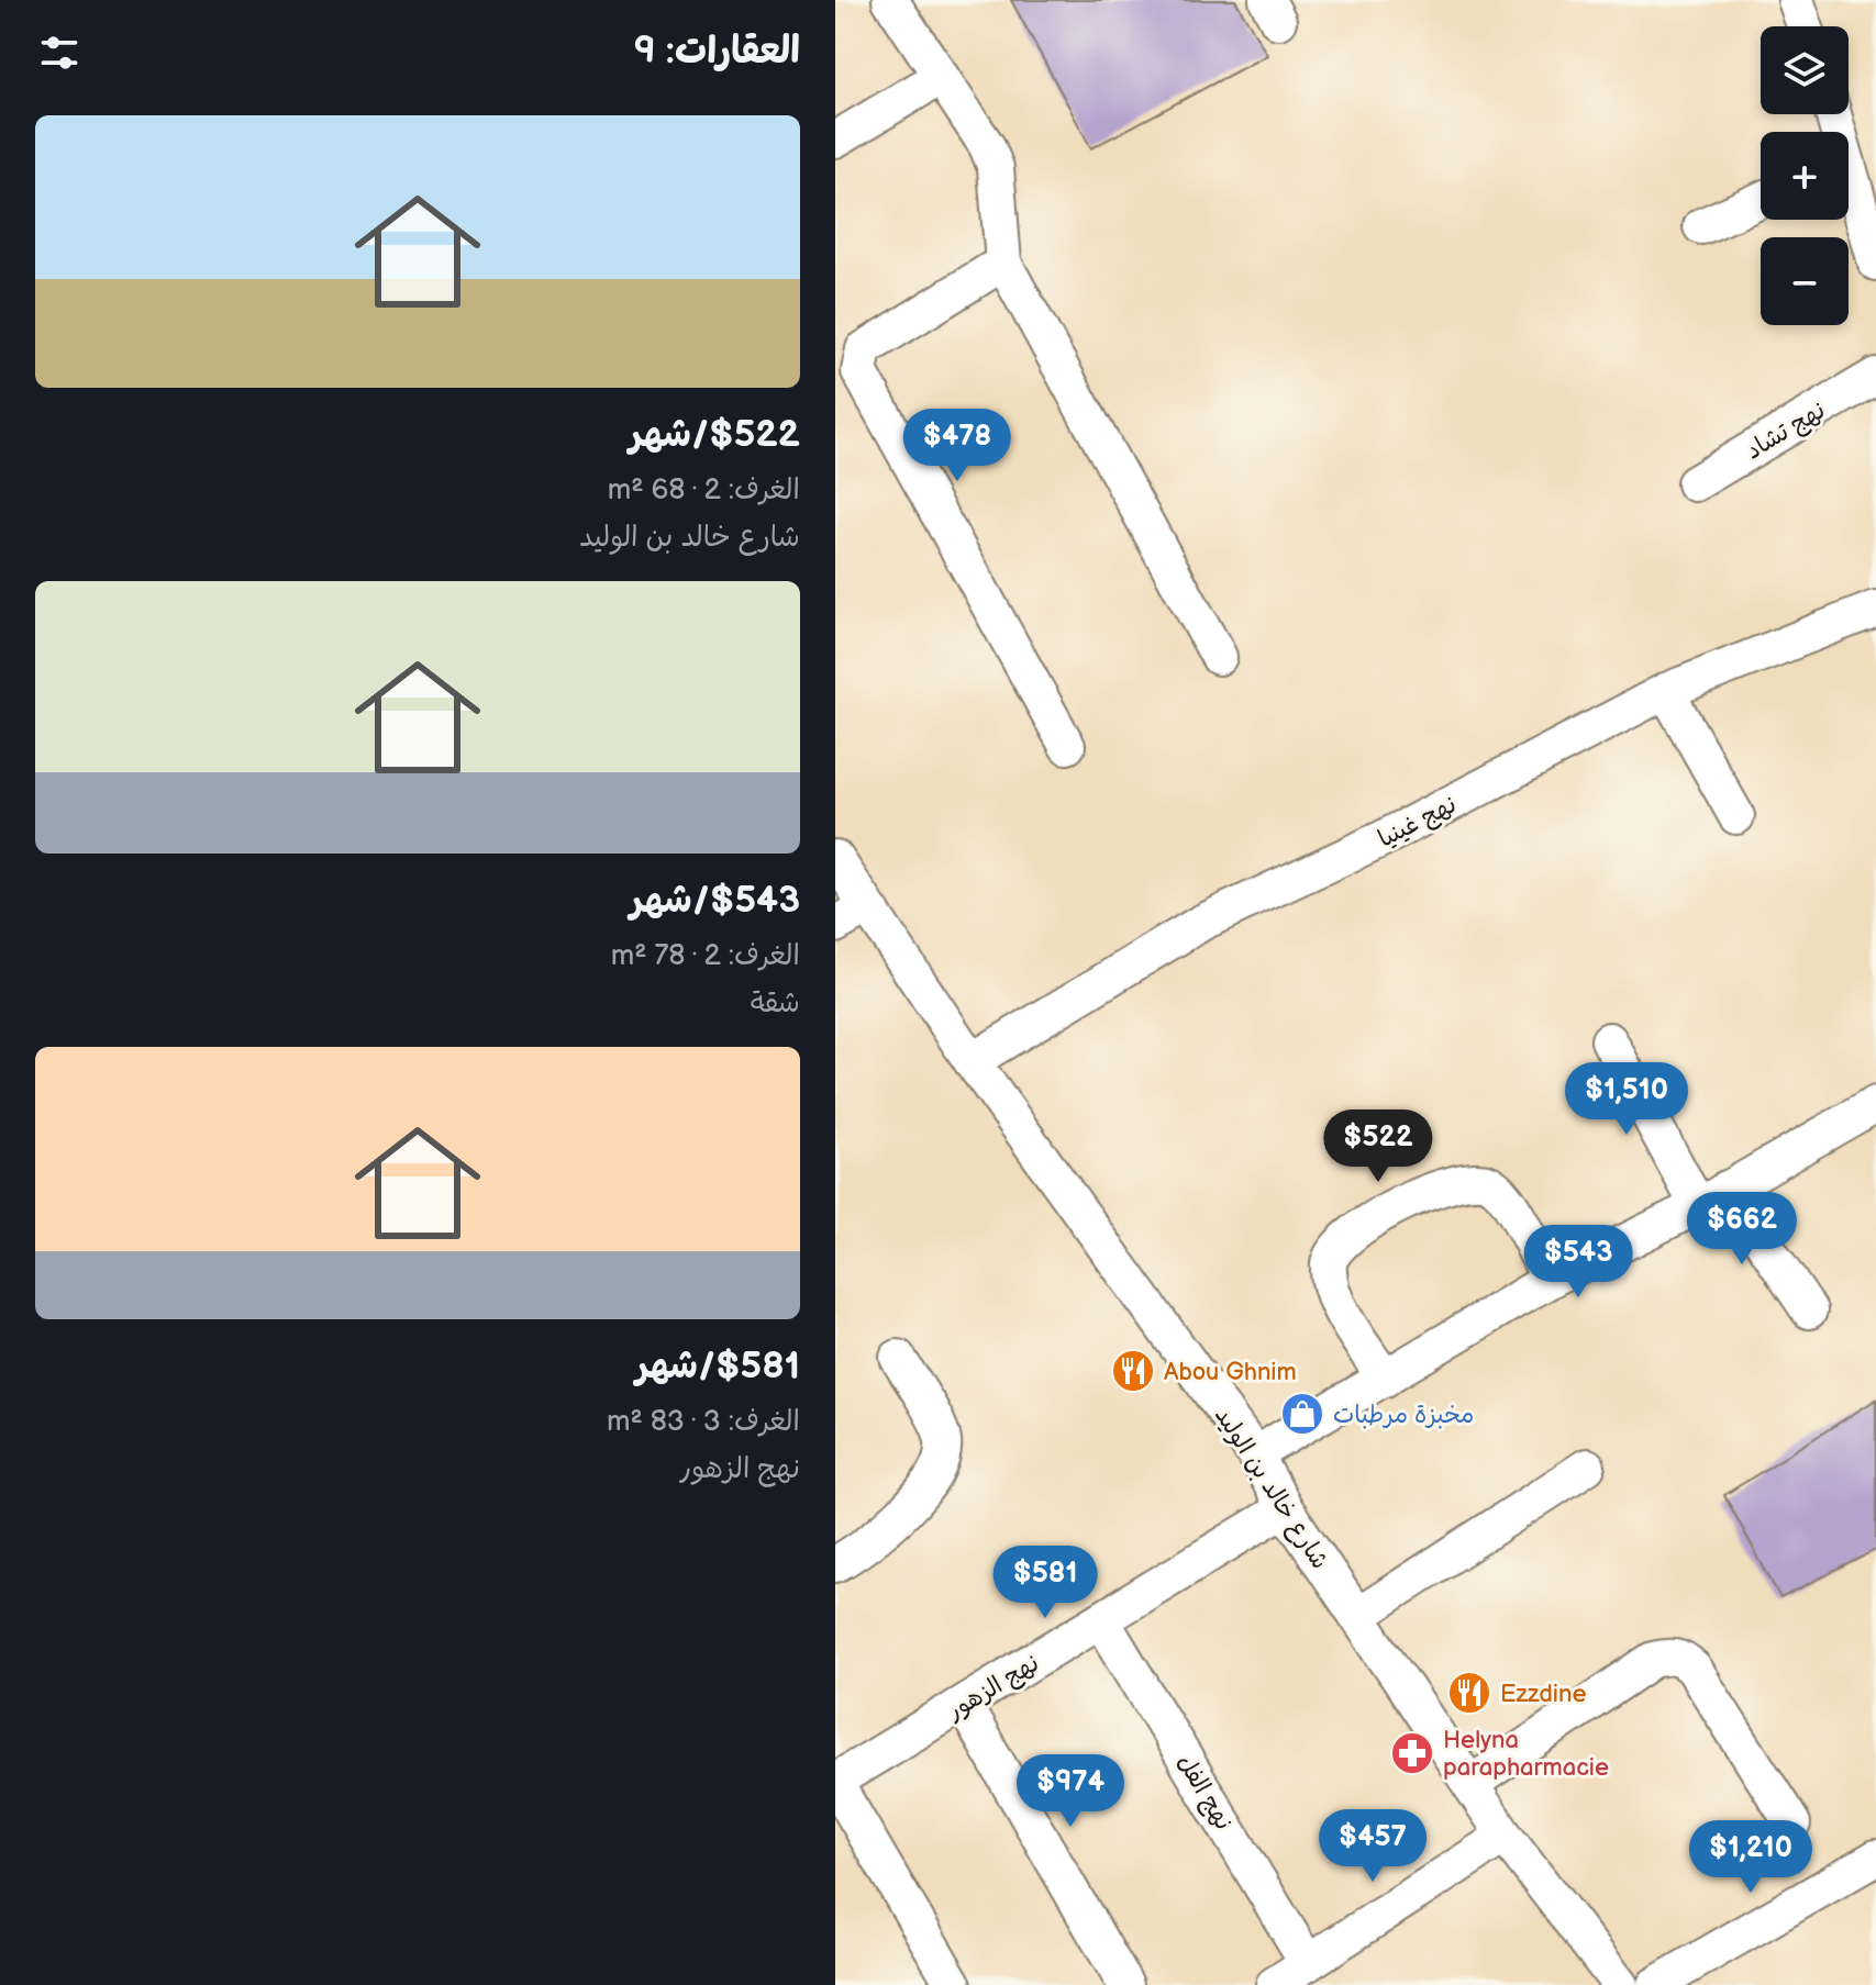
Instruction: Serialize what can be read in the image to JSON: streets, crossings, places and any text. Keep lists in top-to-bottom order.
{
  "streets": {
    "street": [
      "نهج تشاد",
      "نهج غينيا",
      "شارع خالد بن الوليد",
      "نهج الزهور",
      "نهج الفل"
    ]
  },
  "crossings": [
    ["نهج غينيا", "شارع خالد بن الوليد"],
    ["شارع خالد بن الوليد", "نهج الزهور"],
    ["نهج الزهور", "نهج الفل"]
  ],
  "places": {
    "restaurant": ["Abou Ghnim", "Ezzdine"],
    "shop": ["مخبزة مرطبات"],
    "pharmacy": ["Helyna parapharmacie"]
  },
  "page": {
    "heading": "العقارات: 9",
    "map_buttons": ["+", "−"],
    "list": [
      {
        "name": "$522/شهر",
        "note": "الغرف: 2 · 68 m² · شارع خالد بن الوليد"
      },
      {
        "name": "$543/شهر",
        "note": "الغرف: 2 · 78 m² · شقة"
      },
      {
        "name": "$581/شهر",
        "note": "الغرف: 3 · 83 m² · نهج الزهور"
      }
    ],
    "price": [
      "$478",
      "$1,510",
      "$522",
      "$662",
      "$543",
      "$581",
      "$974",
      "$457",
      "$1,210"
    ]
  }
}
